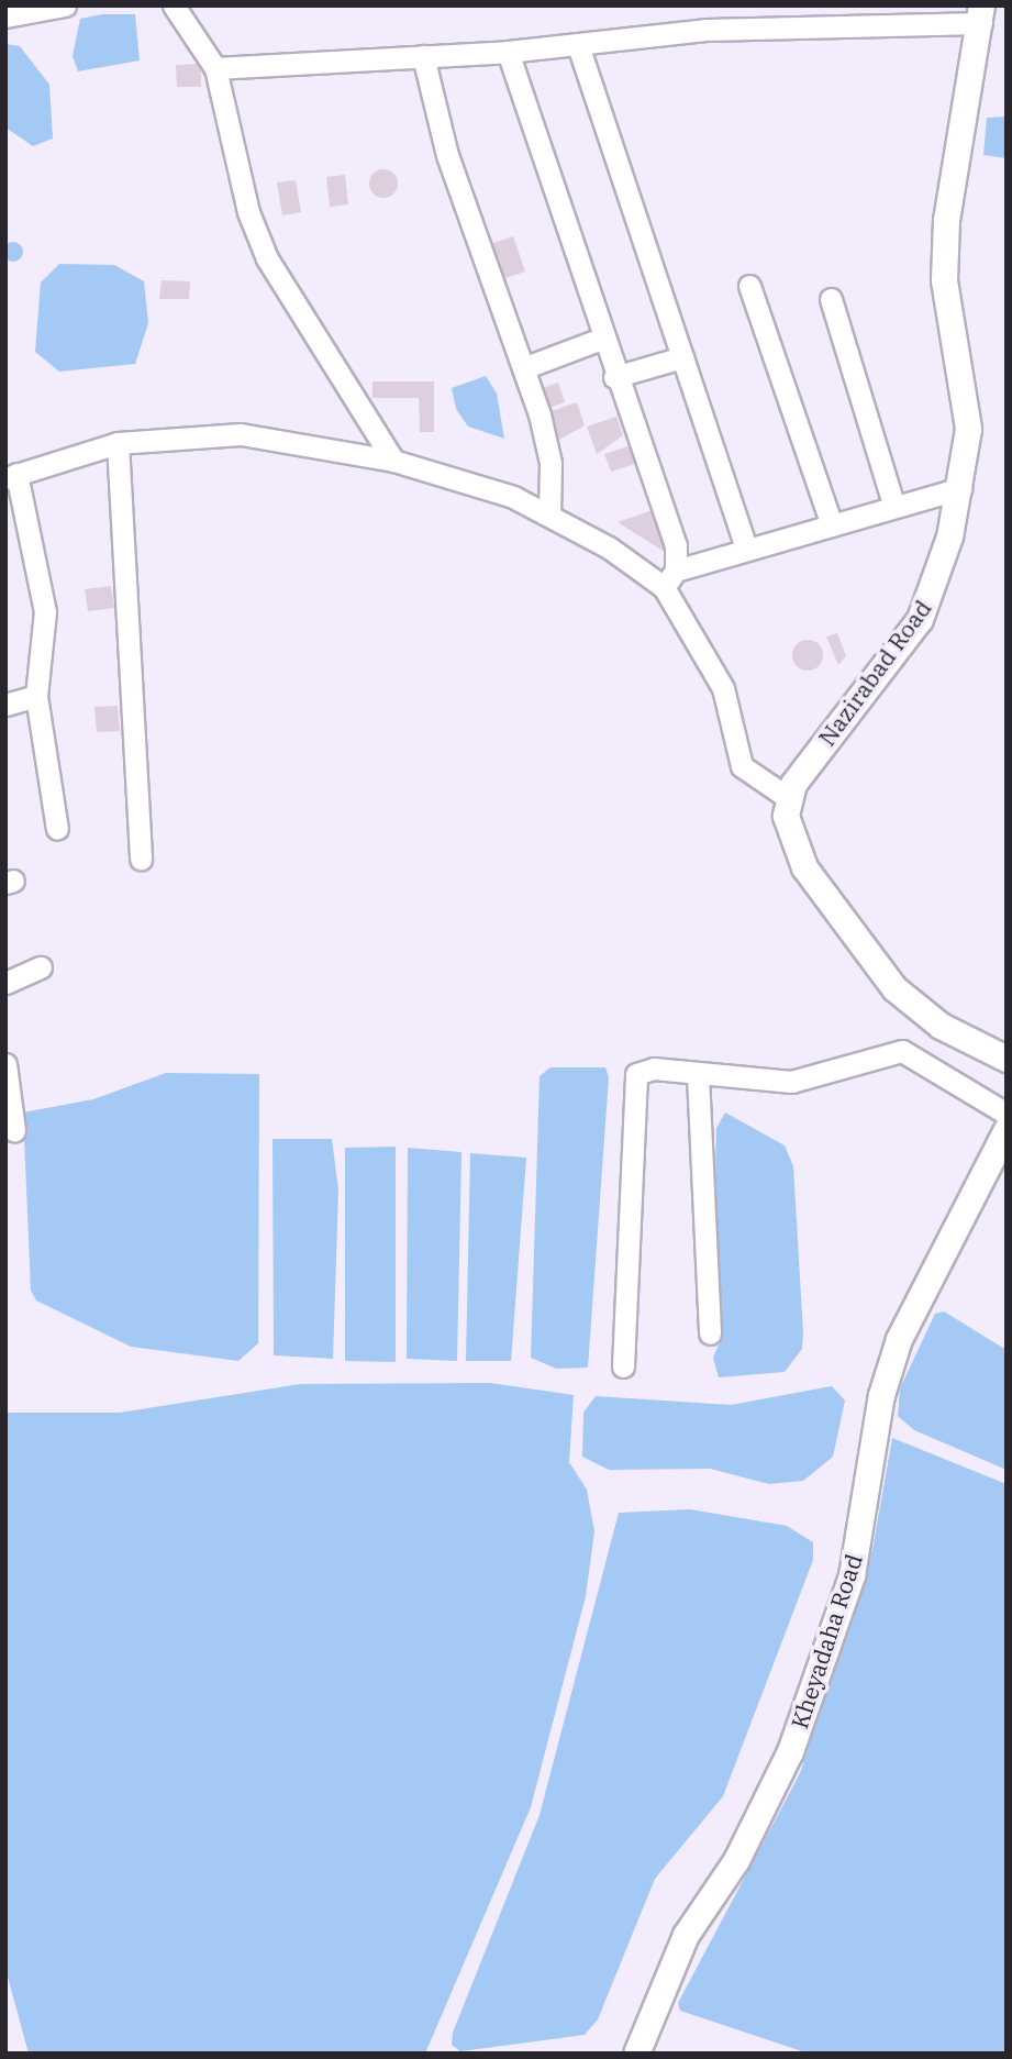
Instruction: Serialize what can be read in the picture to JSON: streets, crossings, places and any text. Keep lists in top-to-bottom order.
{
  "streets": {
    "main road": ["Nazirabad Road", "Kheyadaha Road"]
  }
}
